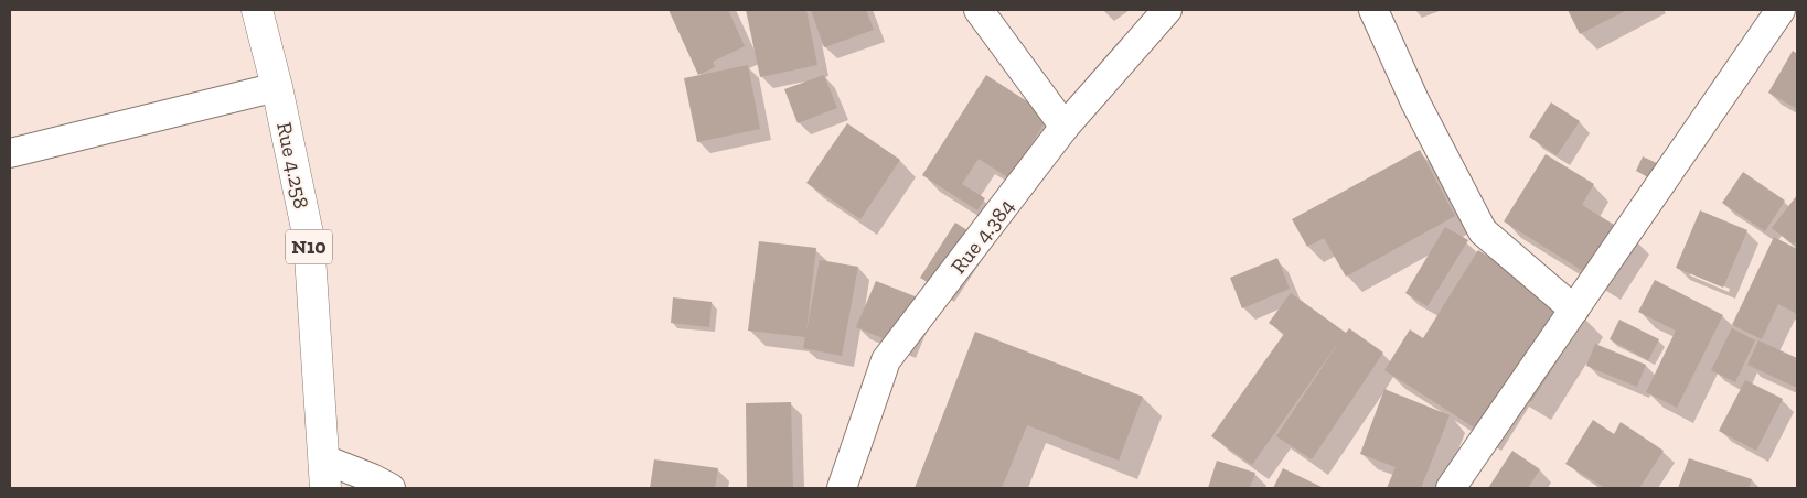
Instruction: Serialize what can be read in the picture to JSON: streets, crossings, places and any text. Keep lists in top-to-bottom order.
{
  "streets": {
    "highway": ["Rue 4.258", "N10"],
    "street": ["Rue 4.384"]
  }
}
